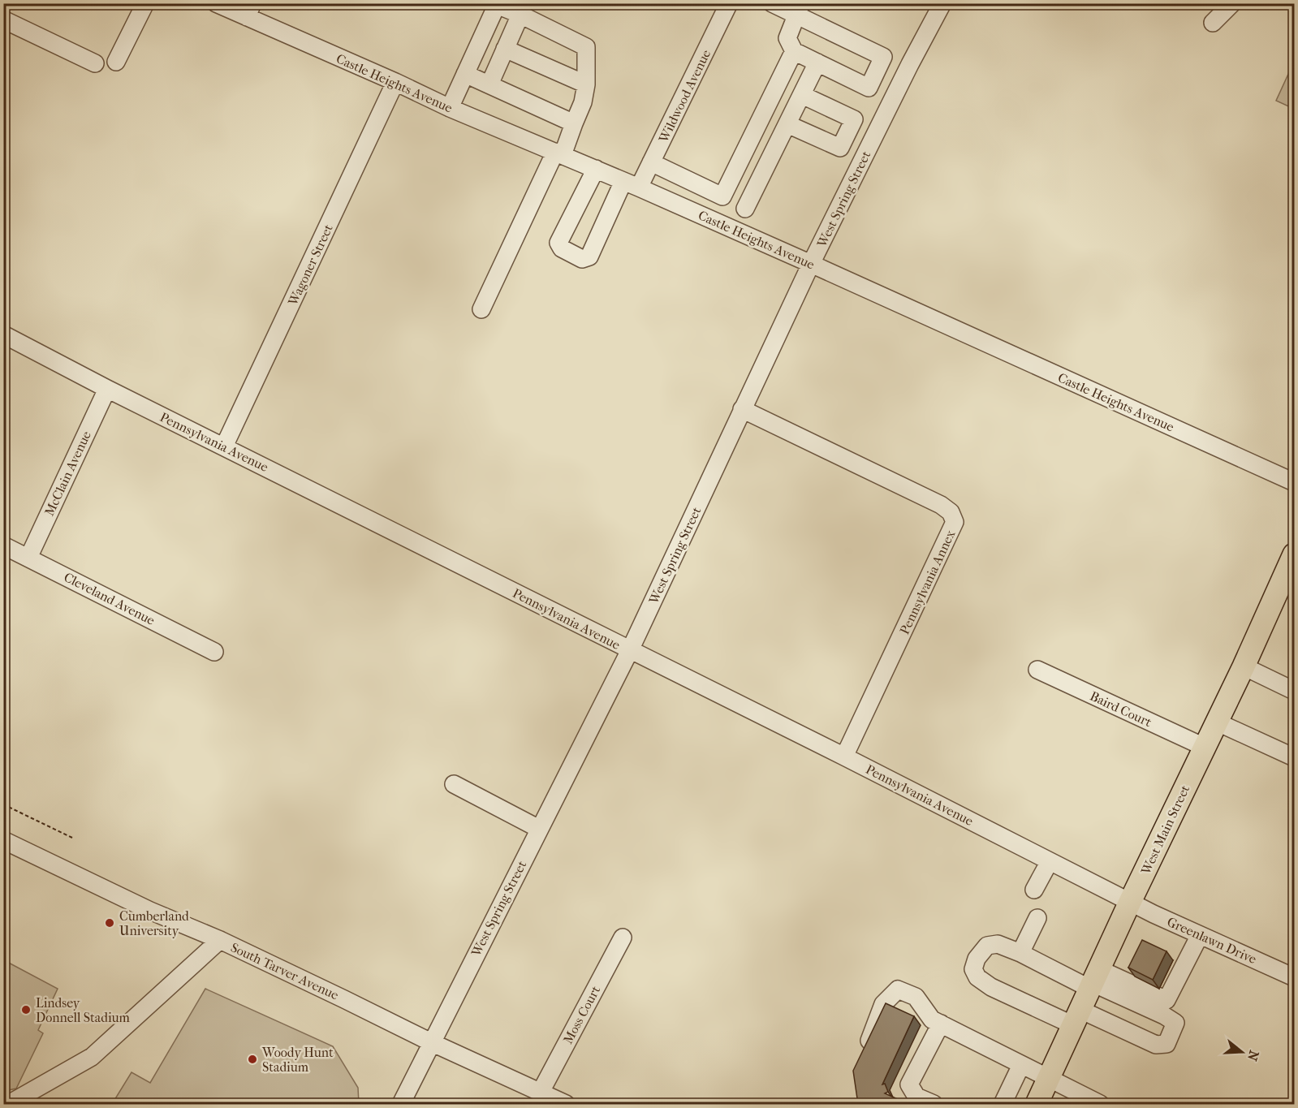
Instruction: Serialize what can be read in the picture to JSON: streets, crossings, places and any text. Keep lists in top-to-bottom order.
{
  "streets": {
    "main road": ["West Main Street"],
    "street": [
      "Castle Heights Avenue",
      "Wildwood Avenue",
      "West Spring Street",
      "Wagoner Street",
      "Pennsylvania Avenue",
      "McClain Avenue",
      "Pennsylvania Annex",
      "Cleveland Avenue",
      "Baird Court",
      "Greenlawn Drive",
      "South Tarver Avenue",
      "Moss Court"
    ]
  },
  "crossings": [
    ["Castle Heights Avenue", "Wildwood Avenue"],
    ["Castle Heights Avenue", "West Spring Street"],
    ["Castle Heights Avenue", "Wagoner Street"],
    ["West Spring Street", "Pennsylvania Avenue"],
    ["West Spring Street", "Pennsylvania Annex"],
    ["West Spring Street", "South Tarver Avenue"],
    ["Wagoner Street", "Pennsylvania Avenue"],
    ["Pennsylvania Avenue", "McClain Avenue"],
    ["Pennsylvania Avenue", "Pennsylvania Annex"],
    ["Pennsylvania Avenue", "West Main Street"],
    ["Pennsylvania Avenue", "Greenlawn Drive"],
    ["McClain Avenue", "Cleveland Avenue"],
    ["Baird Court", "West Main Street"],
    ["West Main Street", "Greenlawn Drive"],
    ["South Tarver Avenue", "Moss Court"]
  ],
  "places": ["Cumberland University", "Lindsey Donnell Stadium", "Woody Hunt Stadium"],
  "north": "right"
}
